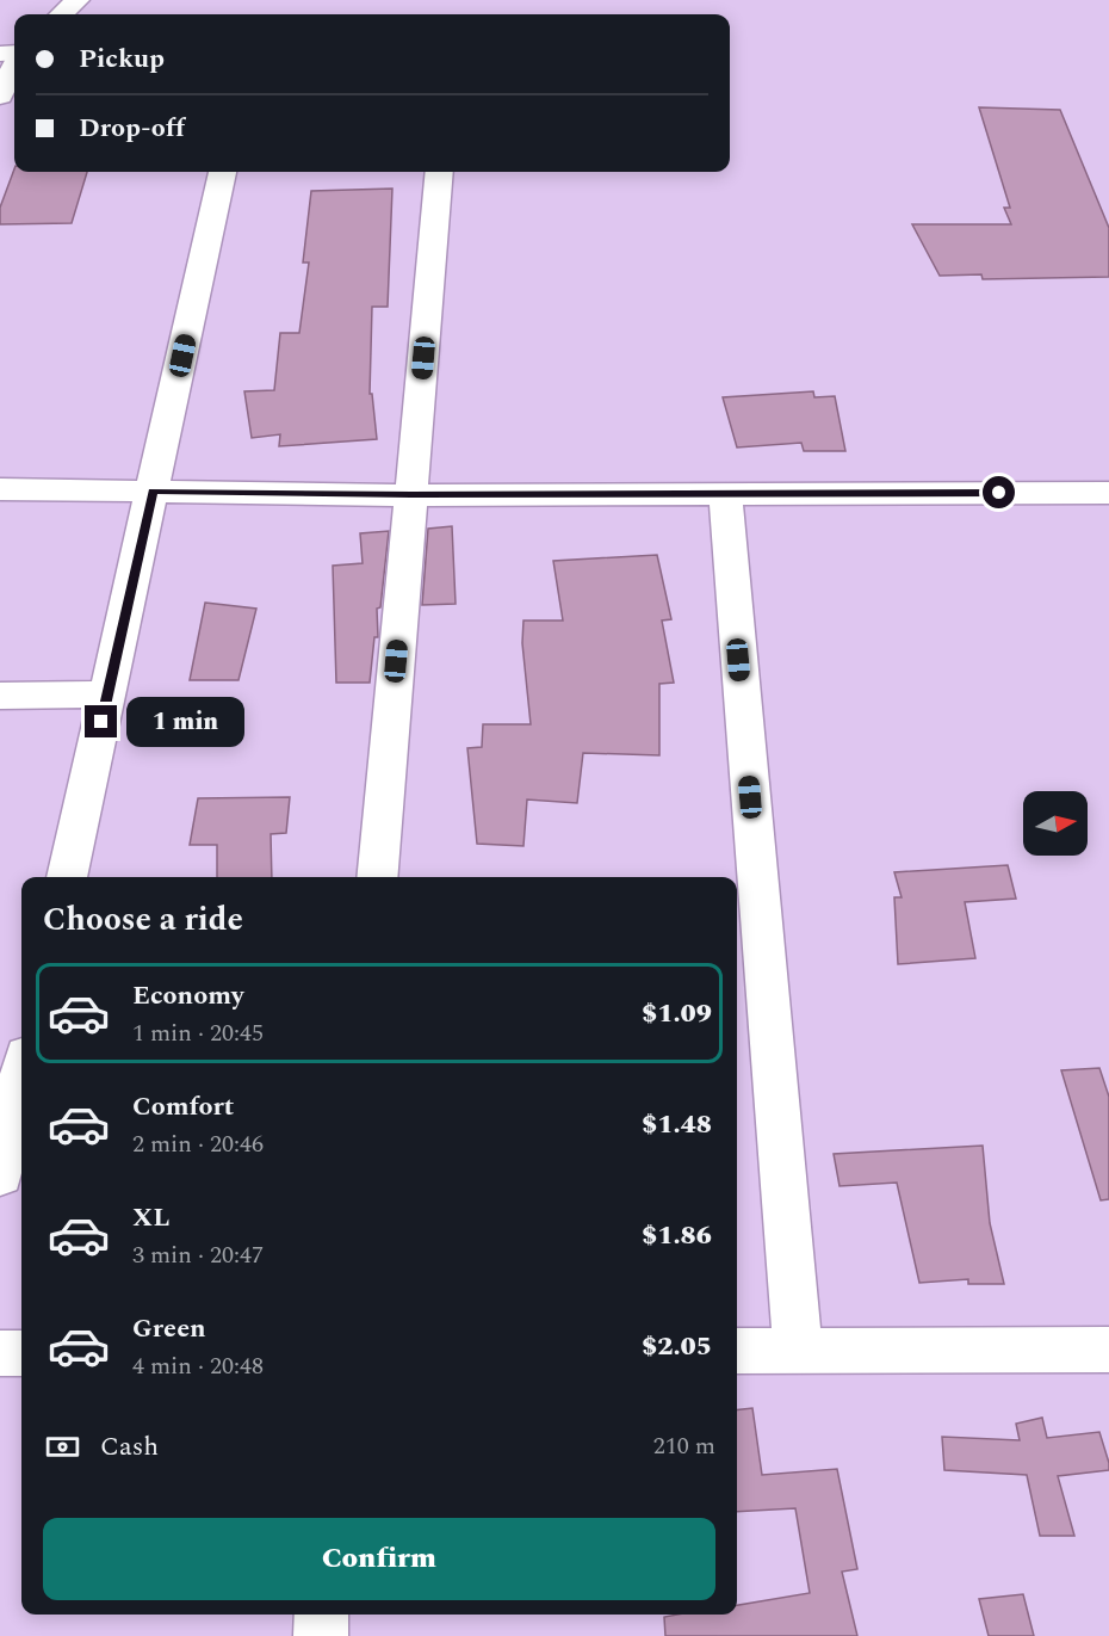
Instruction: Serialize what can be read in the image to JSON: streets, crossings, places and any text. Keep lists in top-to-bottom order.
{
  "north": "right",
  "page": {
    "banner": ["Pickup", "Drop-off"],
    "bubble": "1 min",
    "heading": "Choose a ride",
    "list": [
      {
        "name": "Economy",
        "note": "1 min · 20:45",
        "value": "$1.09"
      },
      {
        "name": "Comfort",
        "note": "2 min · 20:46",
        "value": "$1.48"
      },
      {
        "name": "XL",
        "note": "3 min · 20:47",
        "value": "$1.86"
      },
      {
        "name": "Green",
        "note": "4 min · 20:48",
        "value": "$2.05"
      }
    ],
    "pay": ["Cash", "210 m"],
    "buttons": "Confirm"
  }
}
